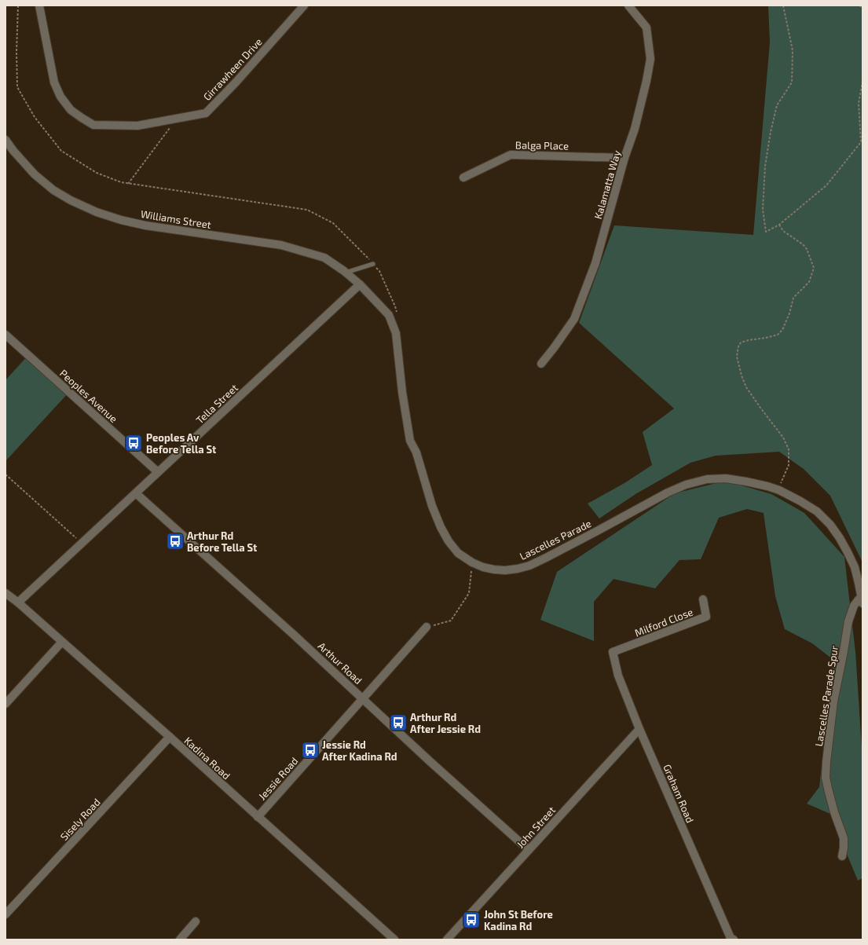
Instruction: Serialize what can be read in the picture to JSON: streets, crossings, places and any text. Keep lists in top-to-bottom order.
{
  "streets": {
    "street": [
      "Girrawheen Drive",
      "Balga Place",
      "Kalamatta Way",
      "Williams Street",
      "Peoples Avenue",
      "Tella Street",
      "Lascelles Parade",
      "Milford Close",
      "Arthur Road",
      "Lascelles Parade Spur",
      "Kadina Road",
      "Jessie Road",
      "Graham Road",
      "Sisely Road",
      "John Street"
    ]
  },
  "crossings": [
    ["Balga Place", "Kalamatta Way"],
    ["Williams Street", "Tella Street"],
    ["Williams Street", "Lascelles Parade"],
    ["Peoples Avenue", "Tella Street"],
    ["Tella Street", "Lascelles Parade"],
    ["Tella Street", "Arthur Road"],
    ["Tella Street", "Kadina Road"],
    ["Lascelles Parade", "Lascelles Parade Spur"],
    ["Milford Close", "Graham Road"],
    ["Arthur Road", "Jessie Road"],
    ["Arthur Road", "John Street"],
    ["Kadina Road", "Jessie Road"],
    ["Kadina Road", "Sisely Road"],
    ["Graham Road", "John Street"]
  ],
  "places": {
    "bus stop": [
      "Peoples Av Before Tella St",
      "Arthur Rd Before Tella St",
      "Arthur Rd After Jessie Rd",
      "Jessie Rd After Kadina Rd",
      "John St Before Kadina Rd"
    ]
  }
}
